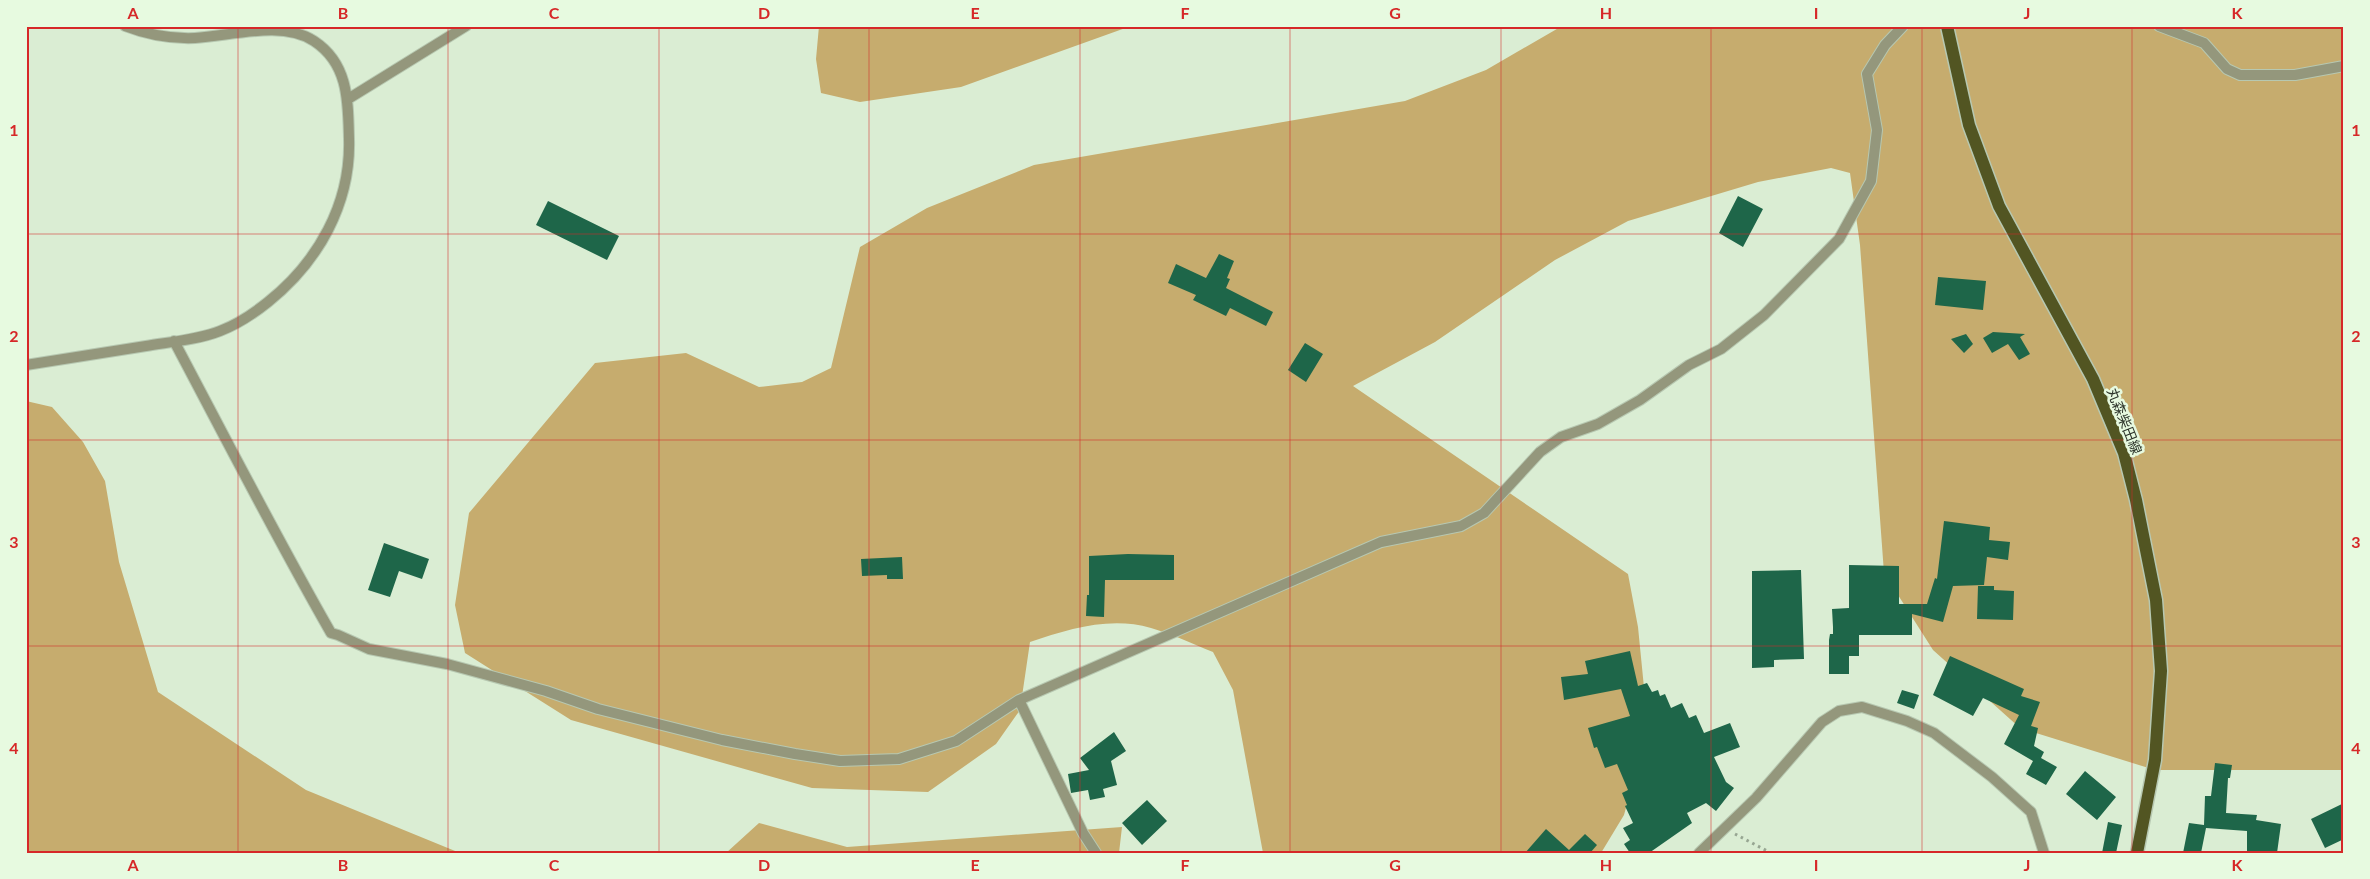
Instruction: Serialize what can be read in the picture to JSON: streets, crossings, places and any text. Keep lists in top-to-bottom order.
{
  "streets": {
    "main road": ["丸森柴田線"]
  },
  "grid": {
    "columns": [
      "A",
      "B",
      "C",
      "D",
      "E",
      "F",
      "G",
      "H",
      "I",
      "J",
      "K"
    ],
    "rows": [
      "1",
      "2",
      "3",
      "4"
    ]
  }
}
